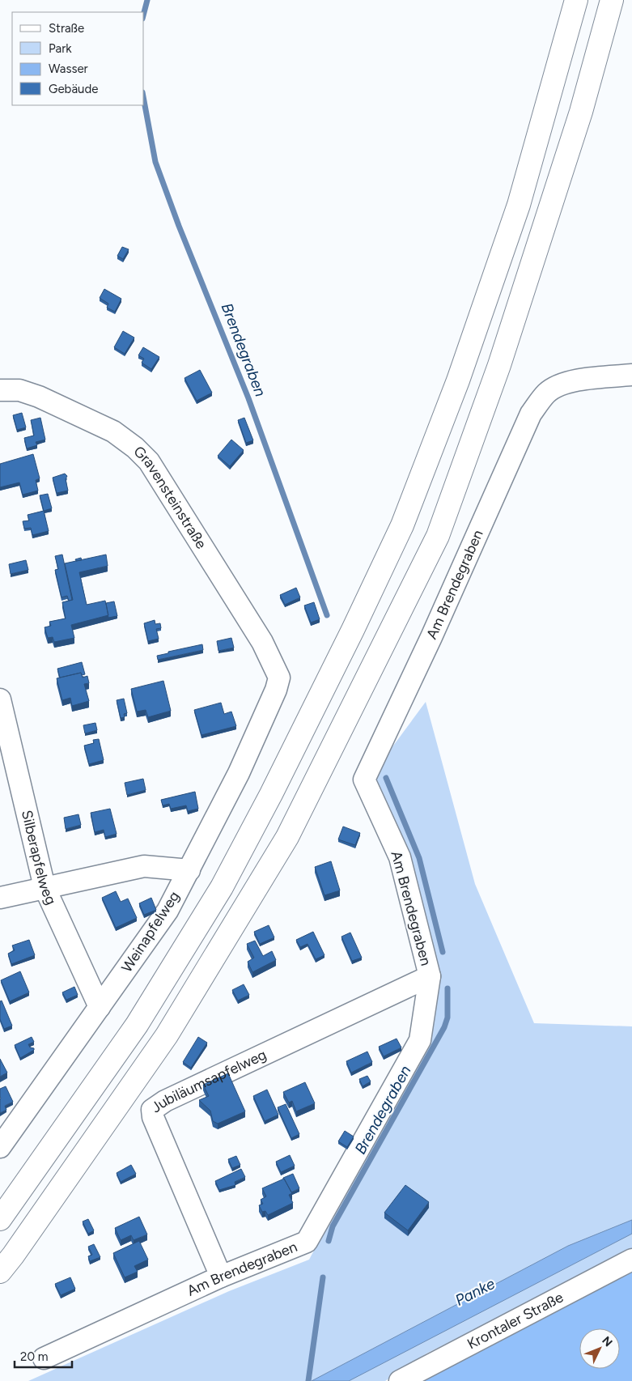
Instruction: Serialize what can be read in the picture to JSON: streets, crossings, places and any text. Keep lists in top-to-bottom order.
{
  "streets": {
    "street": [
      "Gravensteinstraße",
      "Am Brendegraben",
      "Silberapfelweg",
      "Weinapfelweg",
      "Jubiläumsapfelweg",
      "Krontaler Straße"
    ]
  },
  "crossings": [
    ["Gravensteinstraße", "Weinapfelweg"],
    ["Am Brendegraben", "Jubiläumsapfelweg"],
    ["Silberapfelweg", "Weinapfelweg"]
  ],
  "water": ["Brendegraben", "Panke"],
  "legend": [
    "Straße",
    "Park",
    "Wasser",
    "Gebäude"
  ],
  "scale_bar": "20 m",
  "north": "top right"
}
